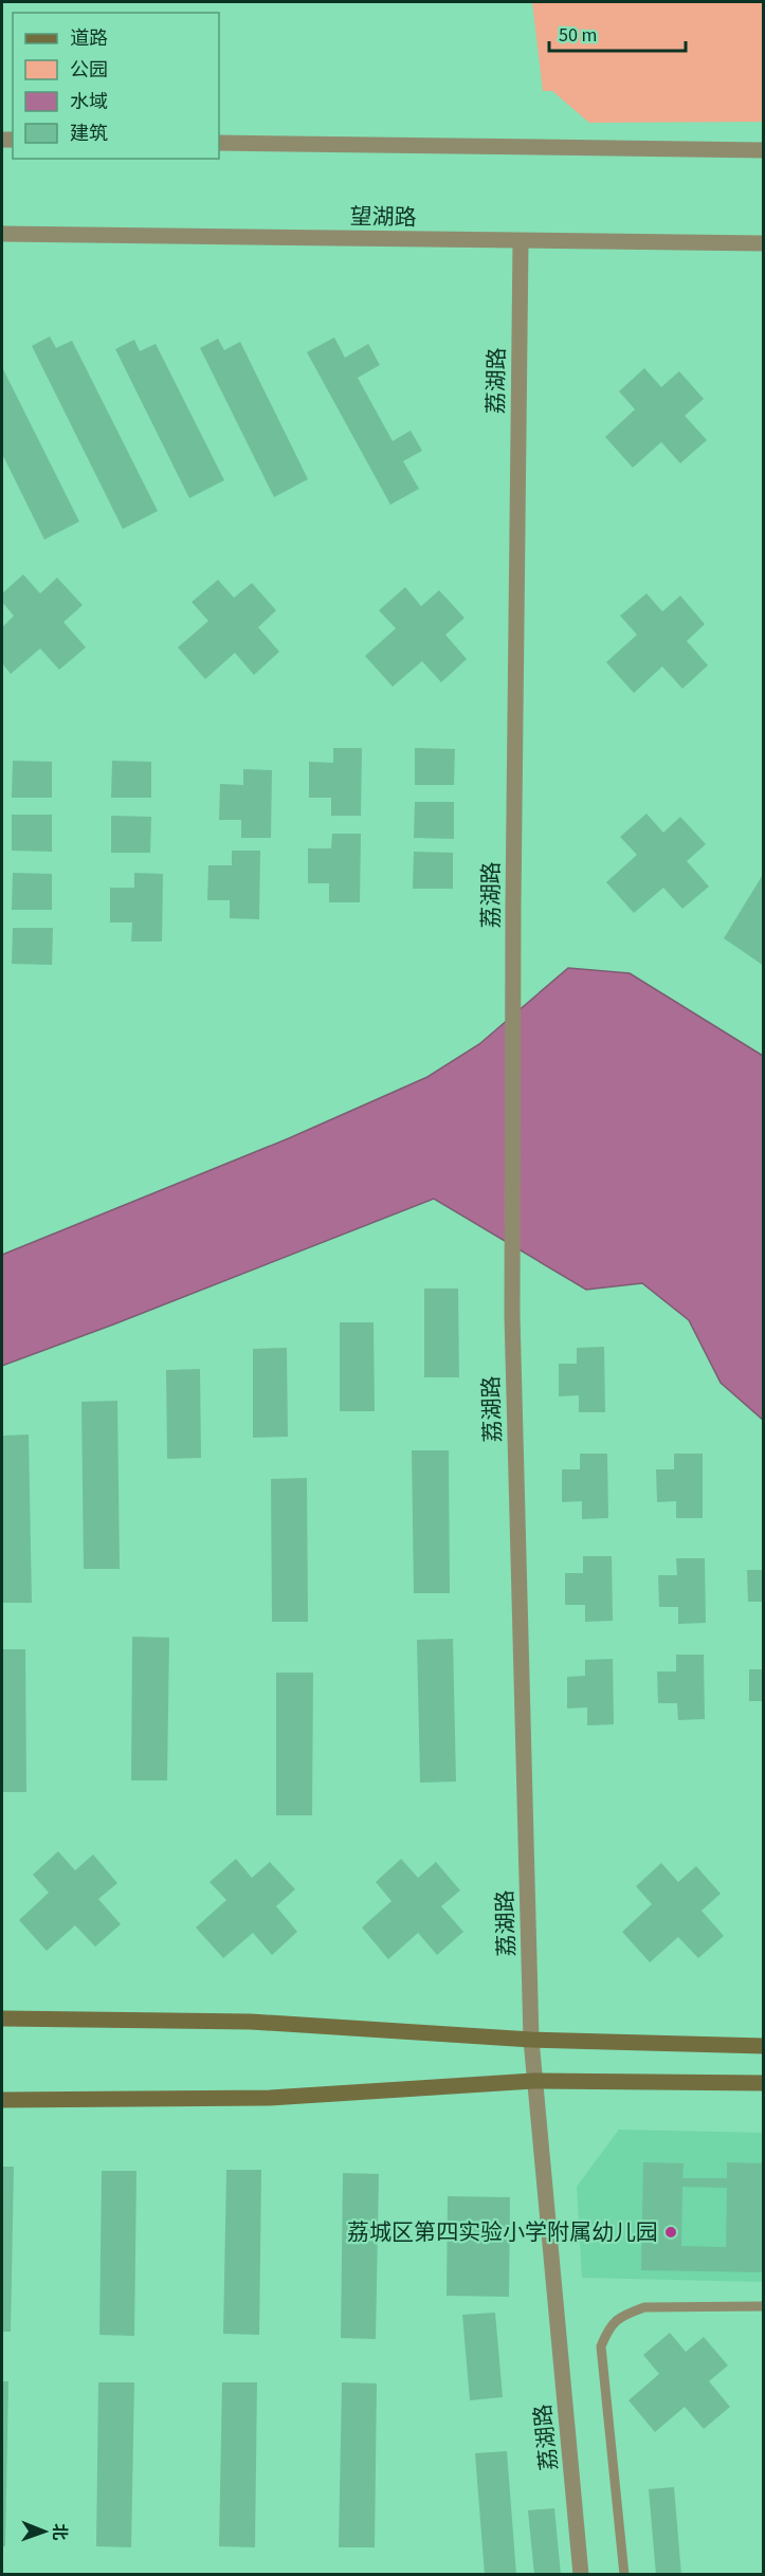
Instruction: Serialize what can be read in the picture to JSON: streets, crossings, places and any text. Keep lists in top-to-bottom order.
{
  "streets": {
    "street": ["望湖路", "荔湖路"]
  },
  "crossings": [
    ["望湖路", "荔湖路"]
  ],
  "places": ["荔城区第四实验小学附属幼儿园"],
  "legend": [
    "道路",
    "公园",
    "水域",
    "建筑"
  ],
  "scale_bar": "50 m",
  "north": "right"
}
